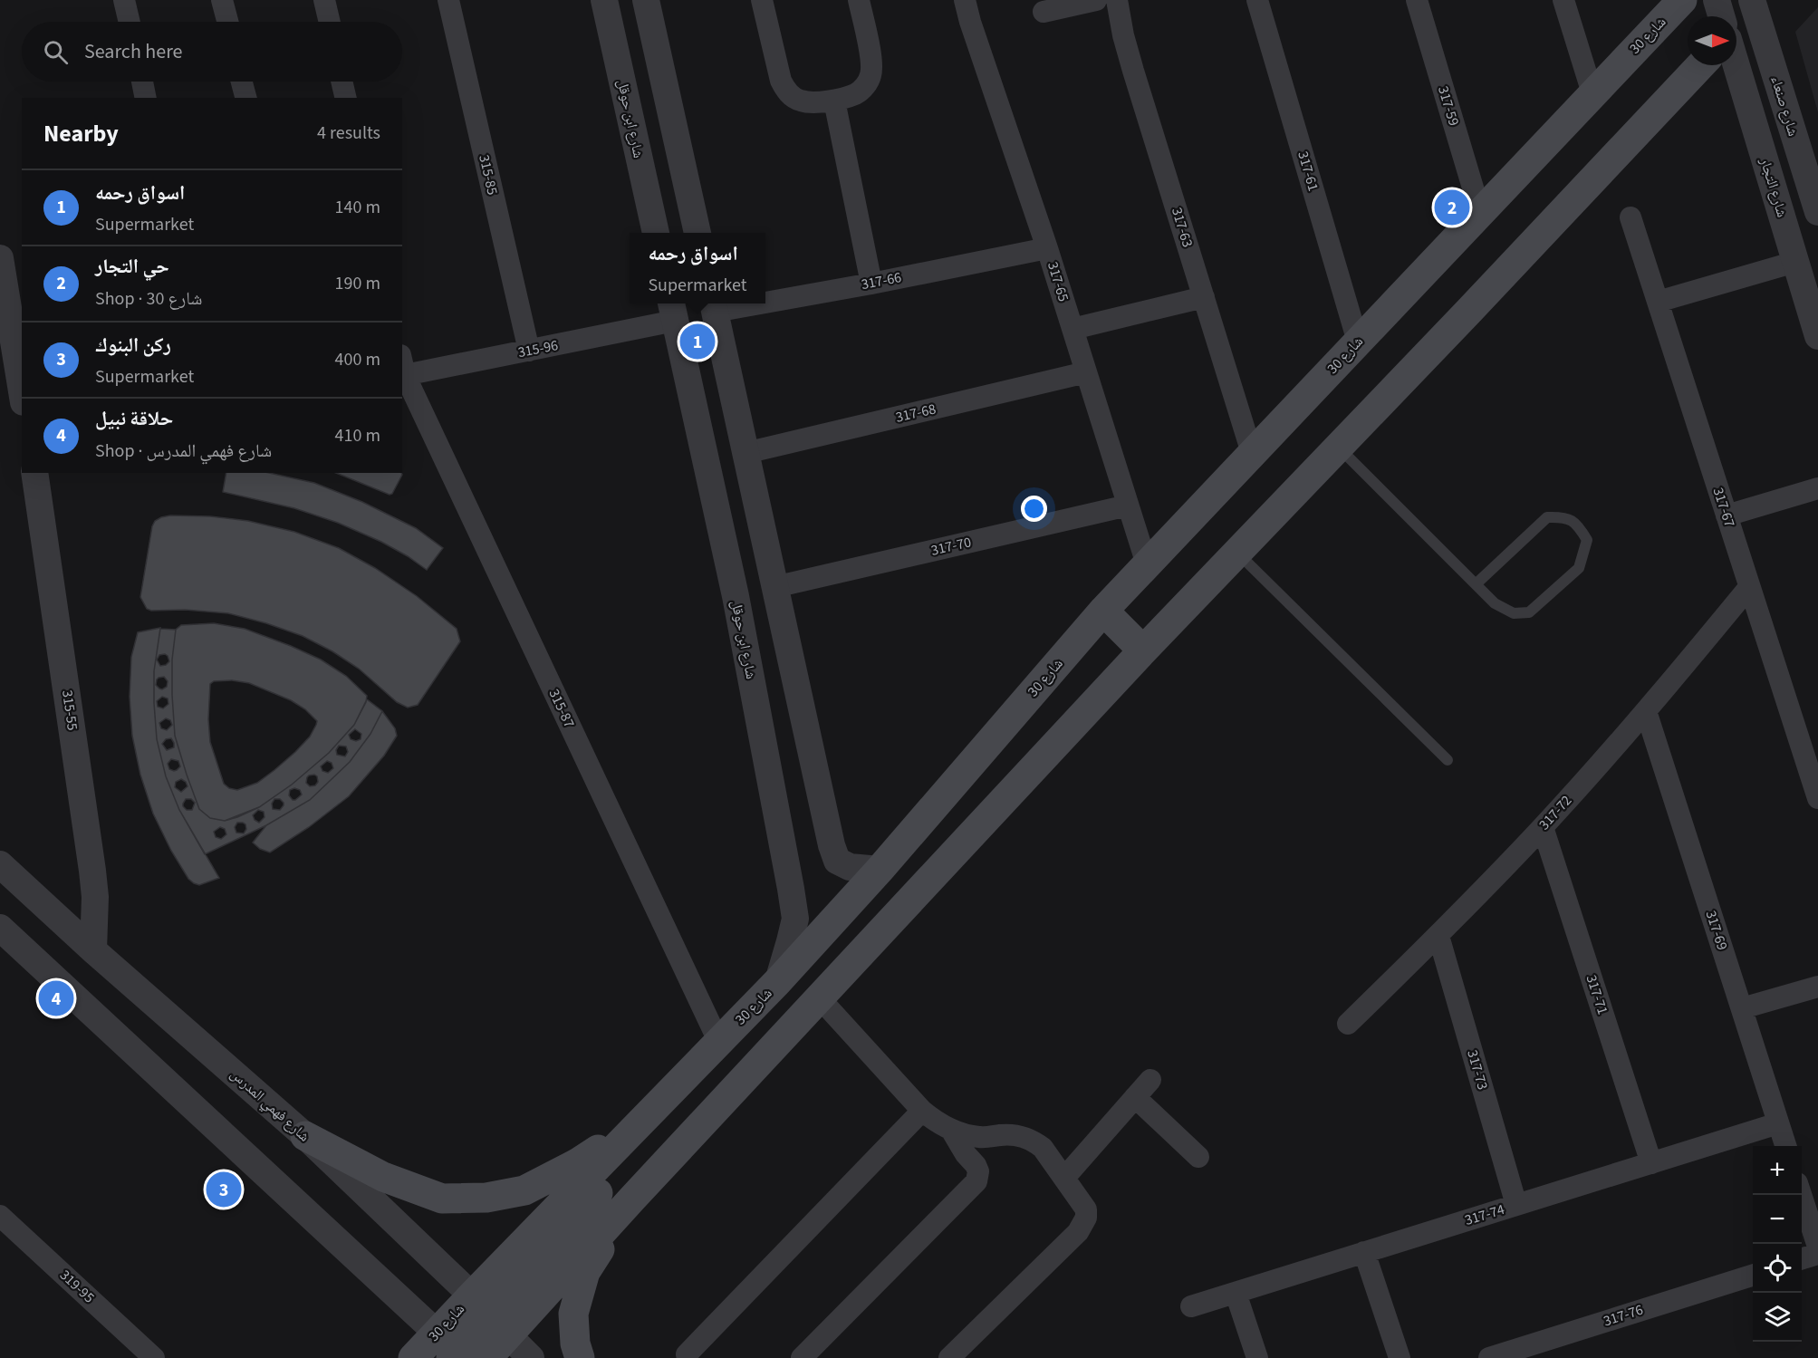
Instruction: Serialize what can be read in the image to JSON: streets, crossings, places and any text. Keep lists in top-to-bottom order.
{
  "streets": {
    "main road": ["شارع 30"],
    "street": [
      "317-59",
      "شارع صنعاء",
      "شارع ابن حوقل",
      "317-61",
      "315-85",
      "شارع التجار",
      "317-63",
      "317-66",
      "317-65",
      "315-96",
      "317-68",
      "317-67",
      "317-70",
      "315-87",
      "315-55",
      "317-72",
      "317-69",
      "317-71",
      "317-73",
      "شارع فهمي المدرس",
      "317-74",
      "319-95",
      "317-76"
    ]
  },
  "crossings": [
    ["شارع 30", "317-59"],
    ["شارع 30", "شارع ابن حوقل"],
    ["شارع 30", "317-61"],
    ["شارع 30", "317-63"],
    ["شارع 30", "317-65"],
    ["شارع 30", "315-87"],
    ["شارع 30", "شارع فهمي المدرس"],
    ["شارع ابن حوقل", "315-96"],
    ["315-85", "315-96"],
    ["317-66", "317-65"],
    ["317-65", "317-68"],
    ["317-65", "317-70"],
    ["315-96", "315-87"],
    ["317-67", "317-72"],
    ["315-55", "شارع فهمي المدرس"],
    ["317-72", "317-69"],
    ["317-72", "317-71"],
    ["317-72", "317-73"],
    ["317-69", "317-74"],
    ["317-71", "317-74"],
    ["317-73", "317-74"]
  ],
  "north": "right",
  "page": {
    "search": "Search here",
    "heading": ["Nearby", "4 results"],
    "list": [
      {
        "mark": "1",
        "name": "اسواق رحمه",
        "note": "Supermarket",
        "value": "140 m"
      },
      {
        "mark": "2",
        "name": "حي التجار",
        "note": "Shop · شارع 30",
        "value": "190 m"
      },
      {
        "mark": "3",
        "name": "ركن البنوك",
        "note": "Supermarket",
        "value": "400 m"
      },
      {
        "mark": "4",
        "name": "حلاقة نبيل",
        "note": "Shop · شارع فهمي المدرس",
        "value": "410 m"
      }
    ],
    "pins": [
      "2",
      "1",
      "4",
      "3"
    ],
    "popup": ["اسواق رحمه", "Supermarket"],
    "map_buttons": ["+", "−"]
  }
}
